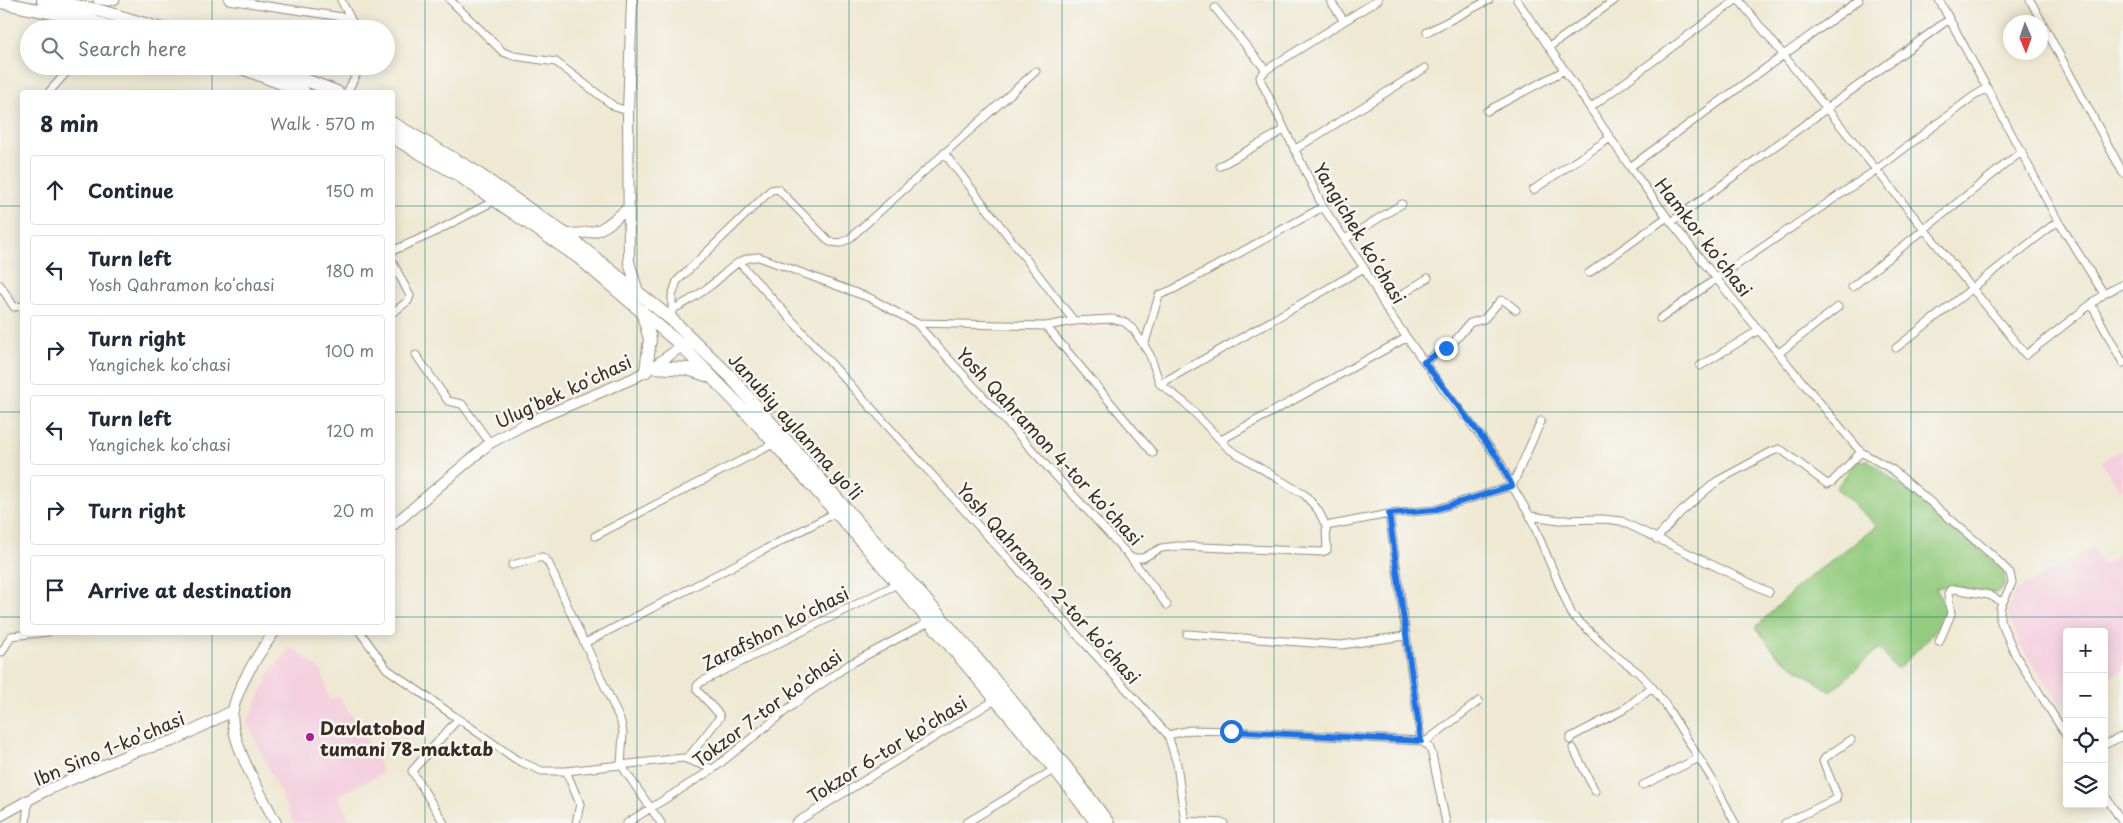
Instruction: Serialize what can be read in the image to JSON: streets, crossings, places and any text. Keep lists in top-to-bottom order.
{
  "streets": {
    "highway": ["Janubiy aylanma yoʻli"],
    "street": [
      "Yangichek koʻchasi",
      "Hamkor koʻchasi",
      "Ulugʻbek koʻchasi",
      "Yosh Qahramon 4-tor koʼchasi",
      "Yosh Qahramon 2-tor koʼchasi",
      "Zarafshon koʻchasi",
      "Tokzor 7-tor koʼchasi",
      "Ibn Sino 1-koʼchasi",
      "Tokzor 6-tor koʼchasi"
    ]
  },
  "crossings": [
    ["Ulugʻbek koʻchasi", "Janubiy aylanma yoʻli"],
    ["Janubiy aylanma yoʻli", "Zarafshon koʻchasi"],
    ["Janubiy aylanma yoʻli", "Tokzor 7-tor koʼchasi"],
    ["Janubiy aylanma yoʻli", "Tokzor 6-tor koʼchasi"]
  ],
  "places": ["Davlatobod tumani 78-maktab"],
  "north": "bottom",
  "page": {
    "search": "Search here",
    "heading": ["8 min", "Walk · 570 m"],
    "list": [
      ["Continue", "150 m"],
      ["Turn left", "Yosh Qahramon koʻchasi", "180 m"],
      ["Turn right", "Yangichek koʻchasi", "100 m"],
      ["Turn left", "Yangichek koʻchasi", "120 m"],
      ["Turn right", "20 m"],
      "Arrive at destination"
    ],
    "map_buttons": ["+", "−"]
  }
}
